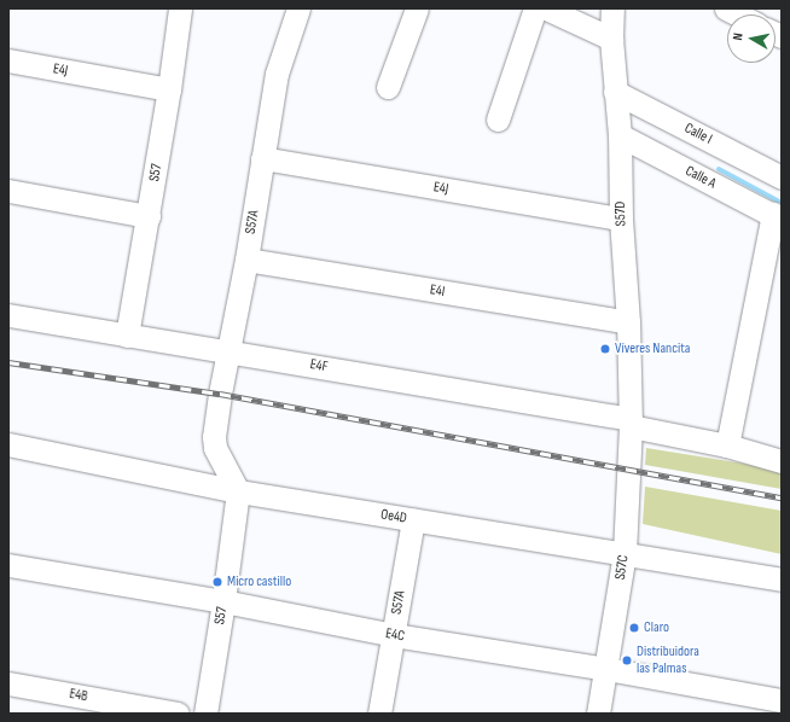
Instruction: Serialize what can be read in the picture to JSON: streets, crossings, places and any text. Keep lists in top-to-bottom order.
{
  "streets": {
    "street": [
      "E4J",
      "Calle I",
      "S57",
      "Calle A",
      "S57D",
      "S57A",
      "E4I",
      "E4F",
      "Oe4D",
      "S57C",
      "E4C",
      "E4B"
    ]
  },
  "crossings": [
    ["E4J", "S57"],
    ["E4J", "S57D"],
    ["E4J", "S57A"],
    ["Calle I", "S57D"],
    ["S57", "S57A"],
    ["S57", "E4F"],
    ["S57", "Oe4D"],
    ["S57", "E4C"],
    ["Calle A", "S57D"],
    ["S57D", "E4I"],
    ["S57D", "E4F"],
    ["S57D", "S57C"],
    ["S57A", "E4I"],
    ["S57A", "E4F"],
    ["S57A", "Oe4D"],
    ["S57A", "E4C"],
    ["E4F", "S57C"],
    ["Oe4D", "S57C"],
    ["S57C", "E4C"]
  ],
  "places": [
    "Víveres Nancita",
    "Micro castillo",
    "Claro",
    "Distribuidora las Palmas"
  ],
  "north": "left"
}
